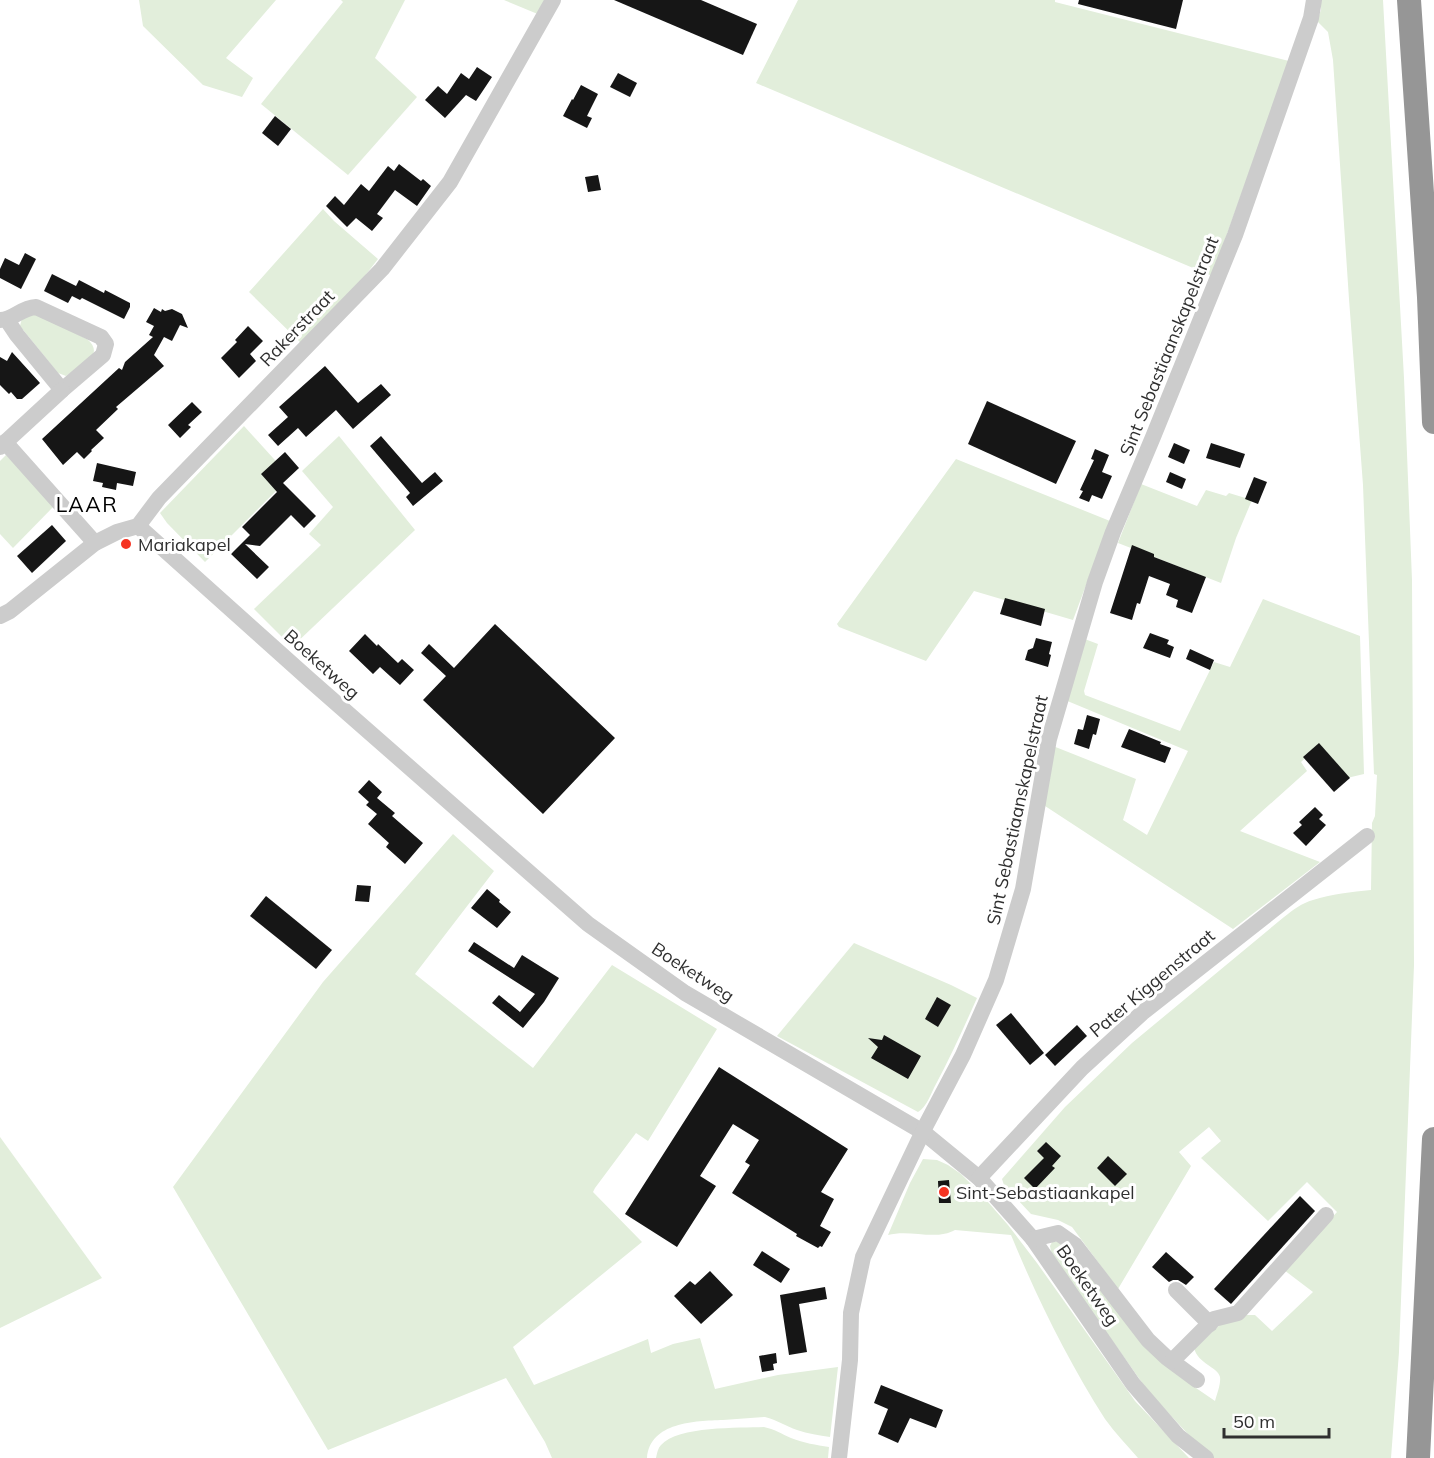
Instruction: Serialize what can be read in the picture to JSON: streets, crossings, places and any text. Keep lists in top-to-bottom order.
{
  "streets": {
    "street": [
      "Rakerstraat",
      "Sint Sebastiaanskapelstraat",
      "Boeketweg",
      "Pater Kiggenstraat"
    ]
  },
  "crossings": [
    ["Rakerstraat", "Boeketweg"],
    ["Sint Sebastiaanskapelstraat", "Boeketweg"],
    ["Boeketweg", "Pater Kiggenstraat"]
  ],
  "districts": ["LAAR"],
  "places": ["Mariakapel", "Sint-Sebastiaankapel"],
  "scale_bar": "50 m"
}
